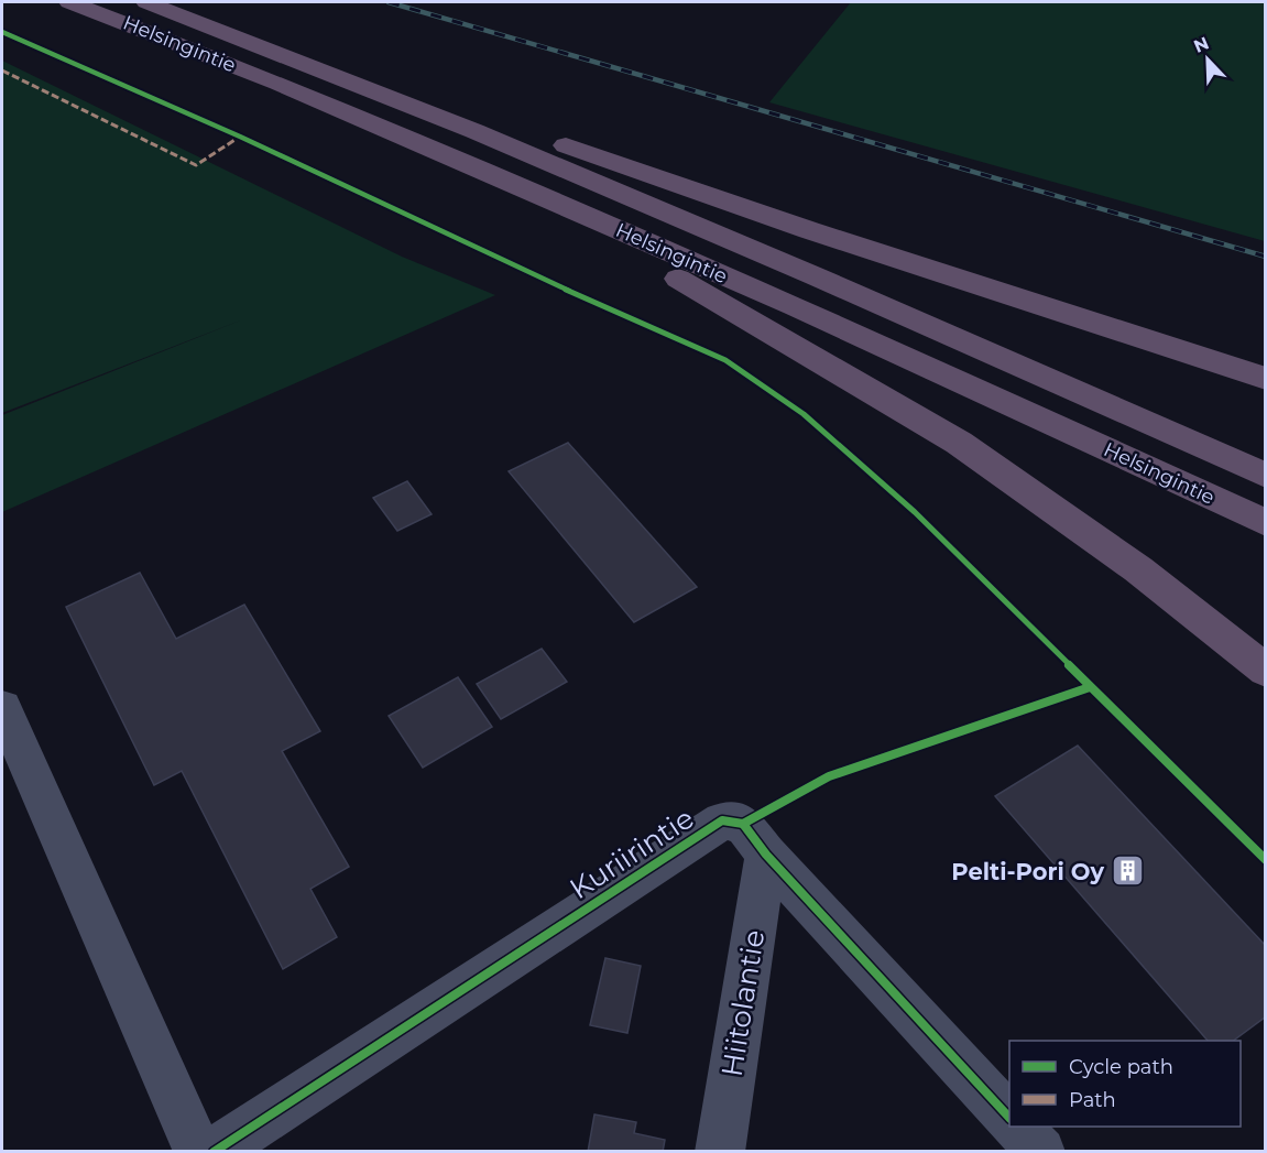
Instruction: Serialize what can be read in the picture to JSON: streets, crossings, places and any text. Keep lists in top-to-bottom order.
{
  "streets": {
    "highway": ["Helsingintie"],
    "street": ["Kuriirintie", "Hiitolantie"]
  },
  "crossings": [
    ["Kuriirintie", "Hiitolantie"]
  ],
  "places": {
    "building": ["Pelti-Pori Oy"]
  },
  "legend": ["Cycle path", "Path"],
  "north": "top left"
}
